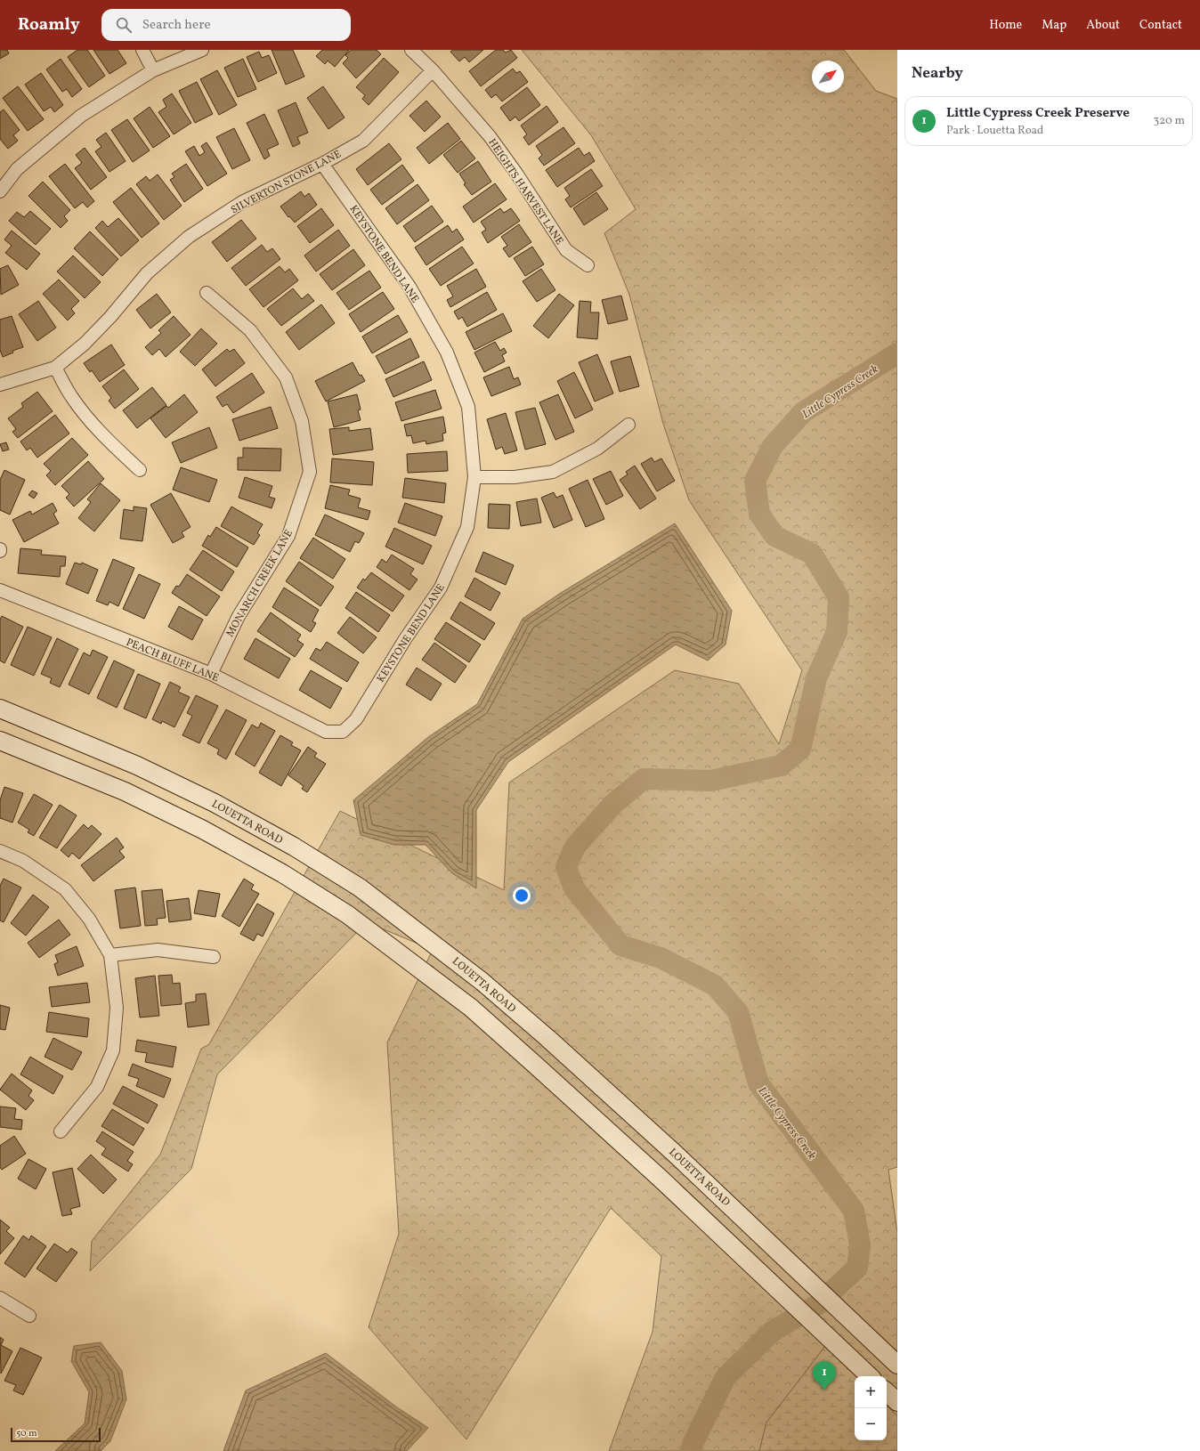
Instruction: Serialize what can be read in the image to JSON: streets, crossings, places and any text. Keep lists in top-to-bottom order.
{
  "streets": {
    "main road": ["LOUETTA ROAD"],
    "street": [
      "SILVERTON STONE LANE",
      "HEIGHTS HARVEST LANE",
      "KEYSTONE BEND LANE",
      "MONARCH CREEK LANE",
      "PEACH BLUFF LANE"
    ]
  },
  "crossings": [
    ["SILVERTON STONE LANE", "HEIGHTS HARVEST LANE"],
    ["SILVERTON STONE LANE", "KEYSTONE BEND LANE"],
    ["KEYSTONE BEND LANE", "PEACH BLUFF LANE"],
    ["MONARCH CREEK LANE", "PEACH BLUFF LANE"]
  ],
  "water": ["Little Cypress Creek"],
  "scale_bar": "50 m",
  "north": "top right",
  "page": {
    "header": "Roamly",
    "search": "Search here",
    "nav": [
      "Home",
      "Map",
      "About",
      "Contact"
    ],
    "heading": "Nearby",
    "list": [
      {
        "mark": "1",
        "name": "Little Cypress Creek Preserve",
        "note": "Park · Louetta Road",
        "value": "320 m"
      }
    ],
    "pins": "1",
    "map_buttons": ["+", "−"],
    "scale": "50 m"
  }
}
